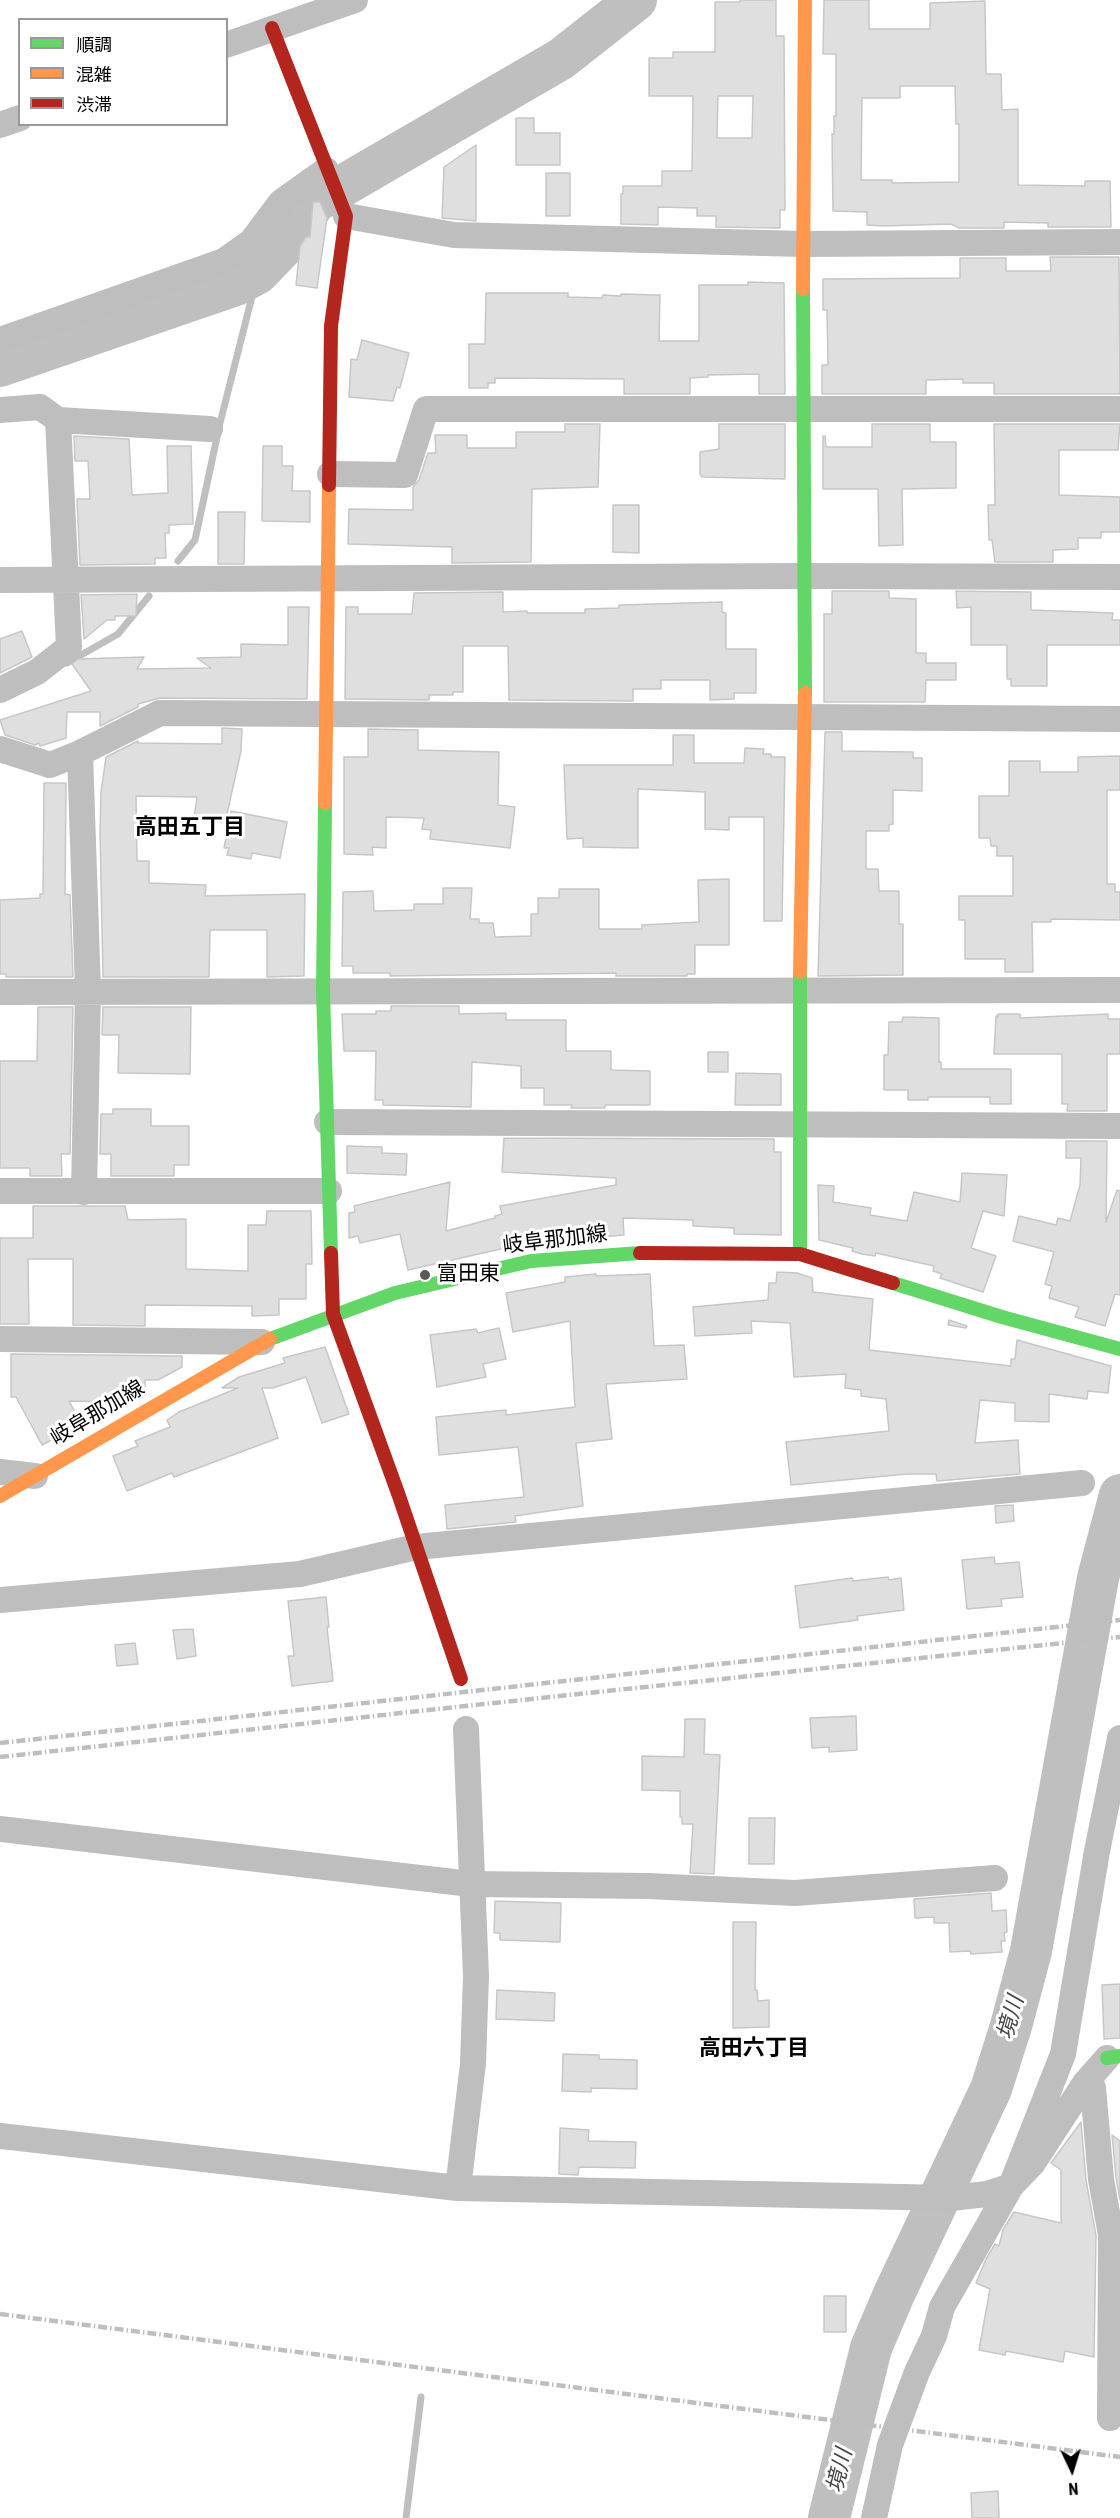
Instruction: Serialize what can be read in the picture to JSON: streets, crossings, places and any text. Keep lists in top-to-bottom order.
{
  "streets": {
    "street": ["岐阜那加線"]
  },
  "districts": ["高田五丁目", "高田六丁目"],
  "water": ["境川"],
  "places": ["富田東"],
  "legend": ["順調", "混雑", "渋滞"],
  "north": "bottom"
}
